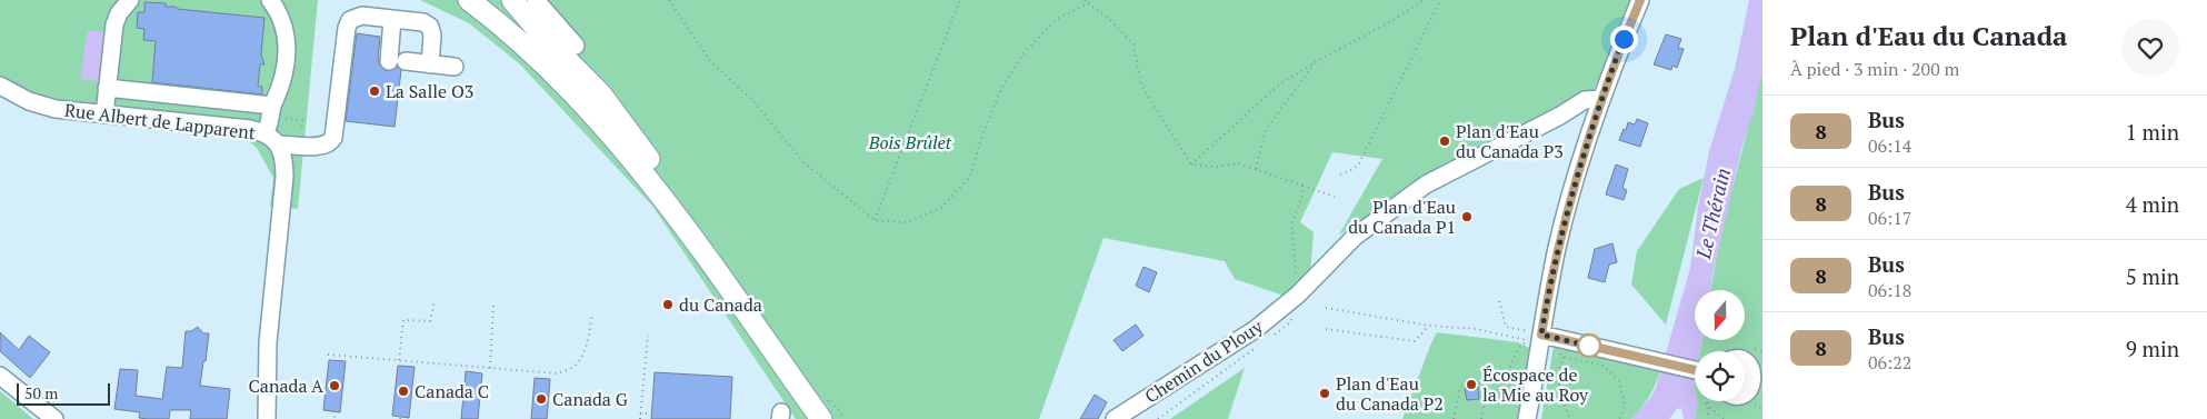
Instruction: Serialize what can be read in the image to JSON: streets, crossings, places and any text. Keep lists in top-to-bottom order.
{
  "streets": {
    "street": ["Rue Albert de Lapparent", "Chemin du Plouy"]
  },
  "water": ["Le Thérain"],
  "parks": ["Bois Brûlet"],
  "places": [
    "La Salle O3",
    "Plan d'Eau du Canada P3",
    "Plan d'Eau du Canada P1",
    "du Canada",
    "Écospace de la Mie au Roy",
    "Canada A",
    "Canada C",
    "Plan d'Eau du Canada P2",
    "Canada G"
  ],
  "lines": ["bus line 8"],
  "scale_bar": "50 m",
  "north": "bottom",
  "page": {
    "heading": ["Plan d'Eau du Canada", "À pied · 3 min · 200 m"],
    "list": [
      {
        "mark": "8",
        "name": "Bus",
        "note": "06:14",
        "value": "1 min"
      },
      {
        "mark": "8",
        "name": "Bus",
        "note": "06:17",
        "value": "4 min"
      },
      {
        "mark": "8",
        "name": "Bus",
        "note": "06:18",
        "value": "5 min"
      },
      {
        "mark": "8",
        "name": "Bus",
        "note": "06:22",
        "value": "9 min"
      }
    ],
    "scale": "50 m"
  }
}
